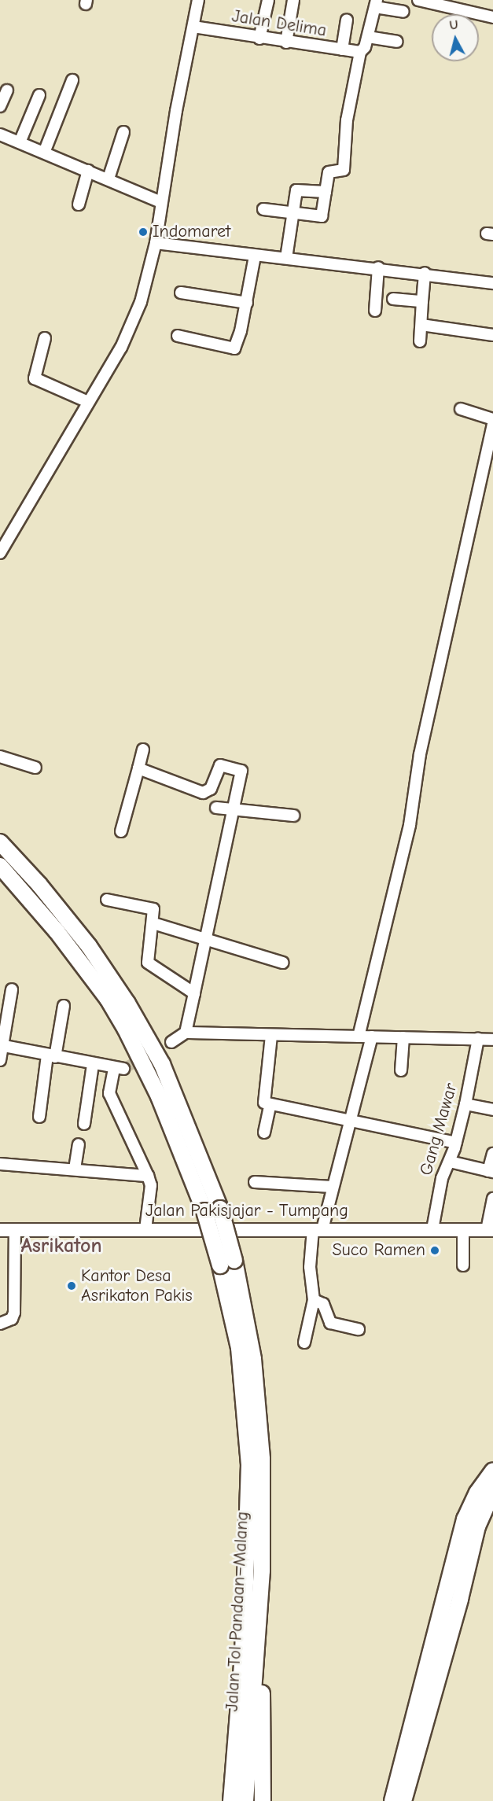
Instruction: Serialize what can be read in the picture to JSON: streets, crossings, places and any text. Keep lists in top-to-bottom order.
{
  "streets": {
    "highway": ["Jalan Tol Pandaan–Malang"],
    "main road": ["Jalan Pakisjajar - Tumpang"],
    "street": ["Jalan Delima", "Gang Mawar"]
  },
  "crossings": [
    ["Gang Mawar", "Jalan Pakisjajar - Tumpang"]
  ],
  "districts": ["Asrikaton"],
  "places": ["Indomaret", "Suco Ramen", "Kantor Desa Asrikaton Pakis"],
  "north": "top"
}
